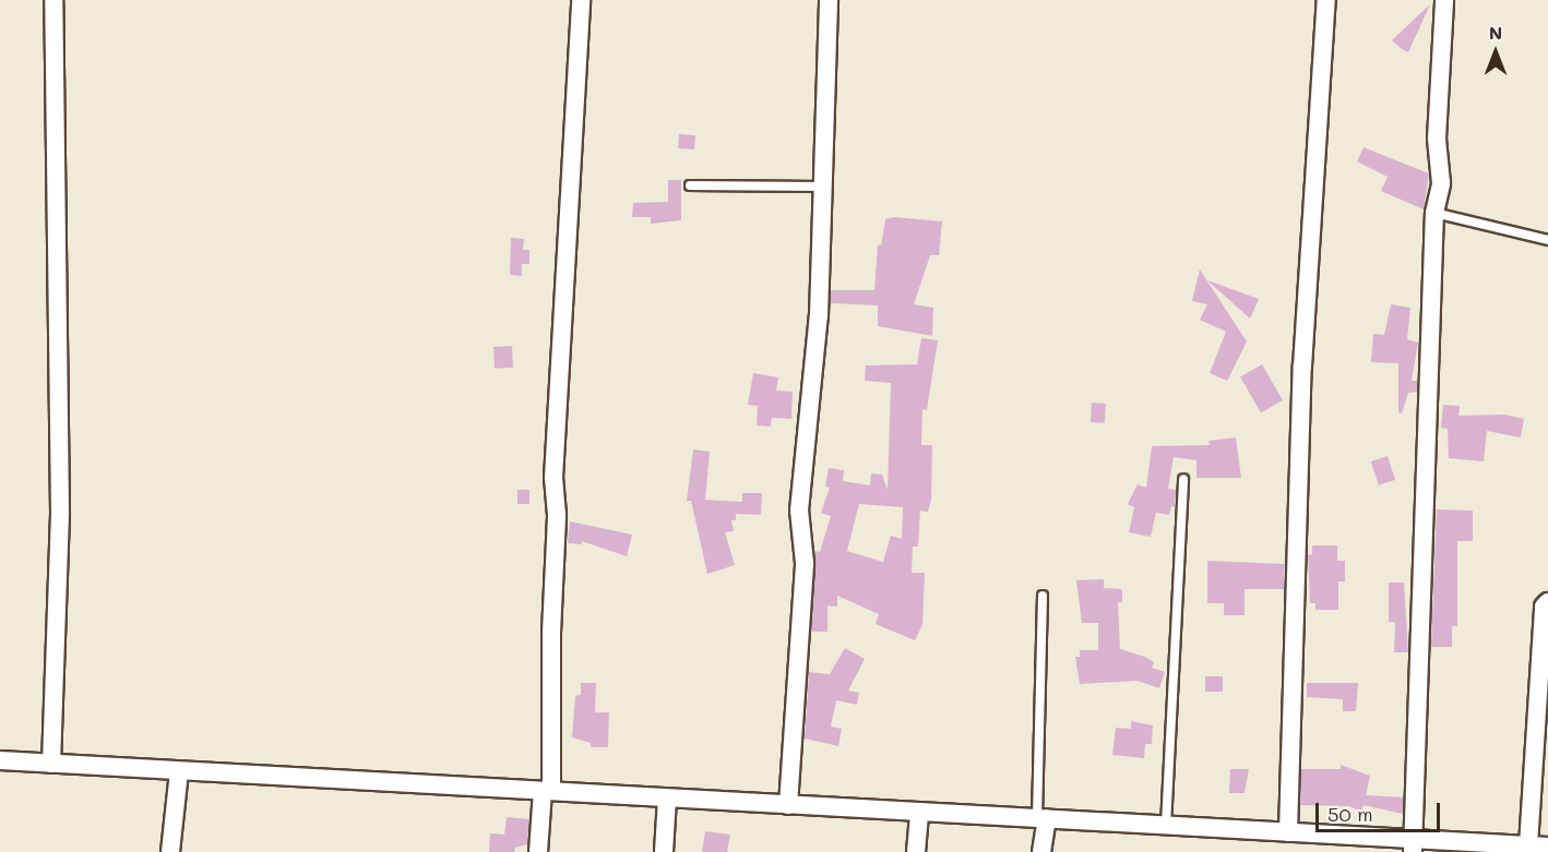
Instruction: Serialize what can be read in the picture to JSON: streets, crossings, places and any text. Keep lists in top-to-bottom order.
{
  "scale_bar": "50 m",
  "north": "top"
}
